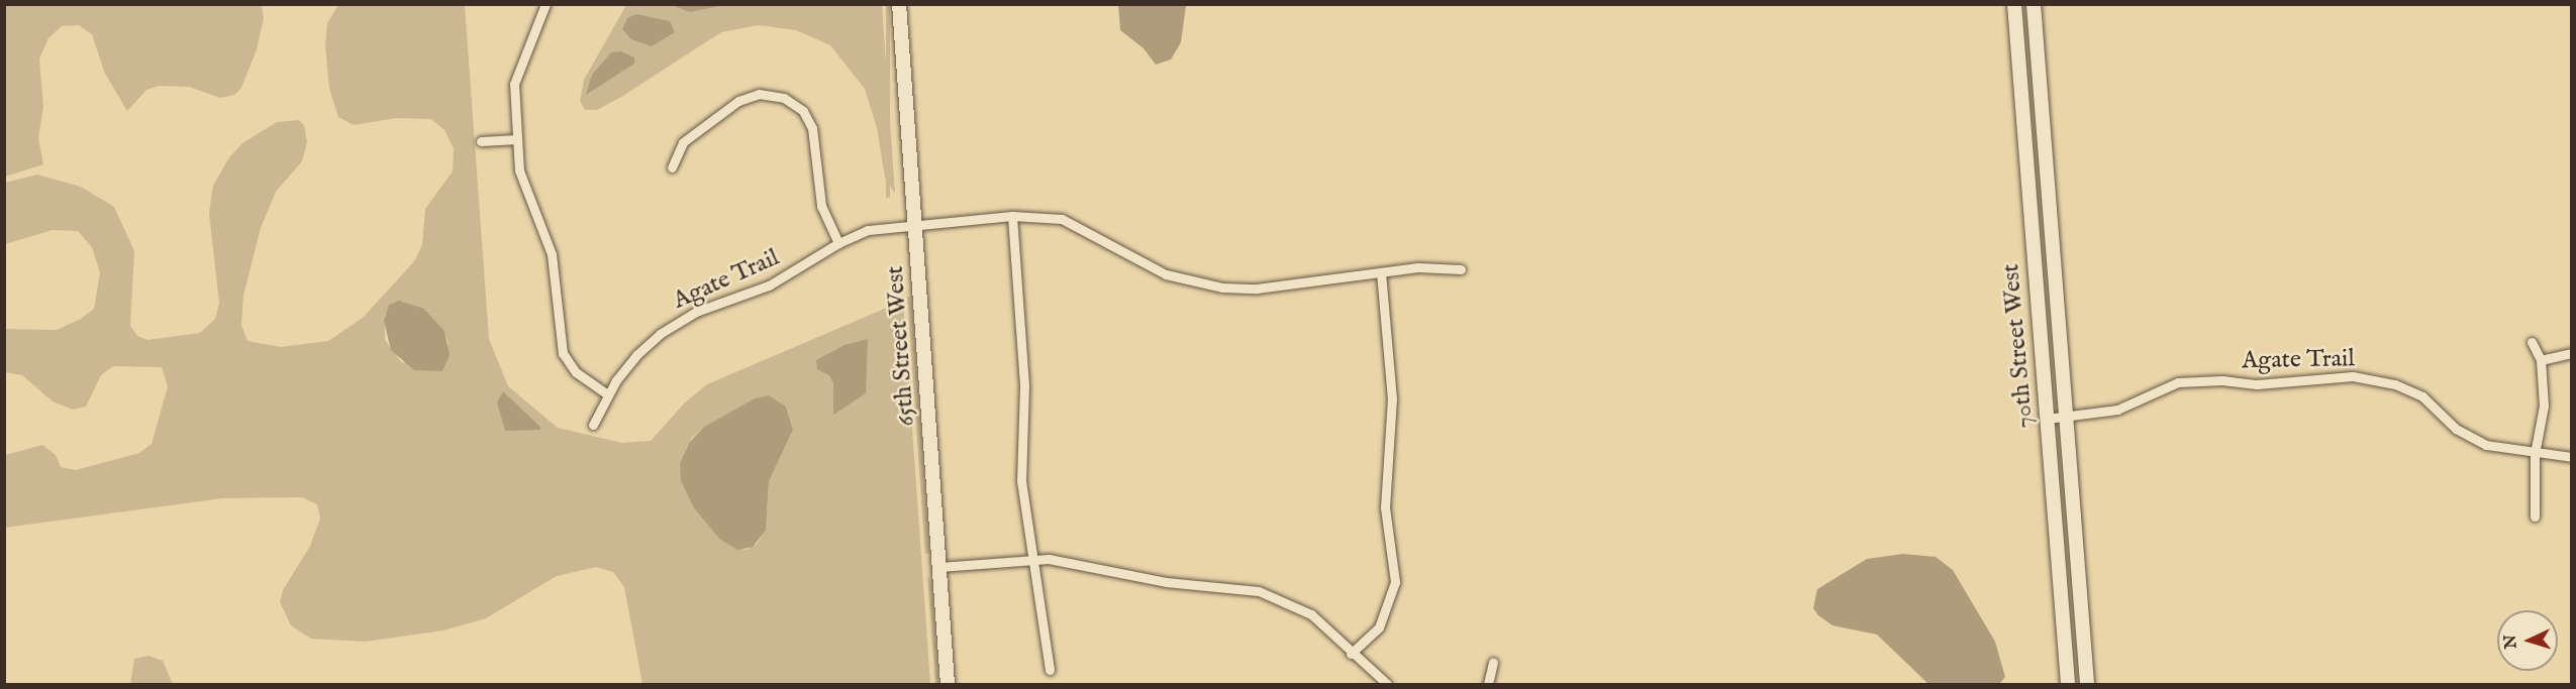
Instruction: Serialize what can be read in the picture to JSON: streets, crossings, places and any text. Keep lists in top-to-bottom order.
{
  "streets": {
    "main road": ["65th Street West", "70th Street West"],
    "street": ["Agate Trail"]
  },
  "crossings": [
    ["Agate Trail", "65th Street West"],
    ["Agate Trail", "70th Street West"]
  ],
  "north": "left"
}
